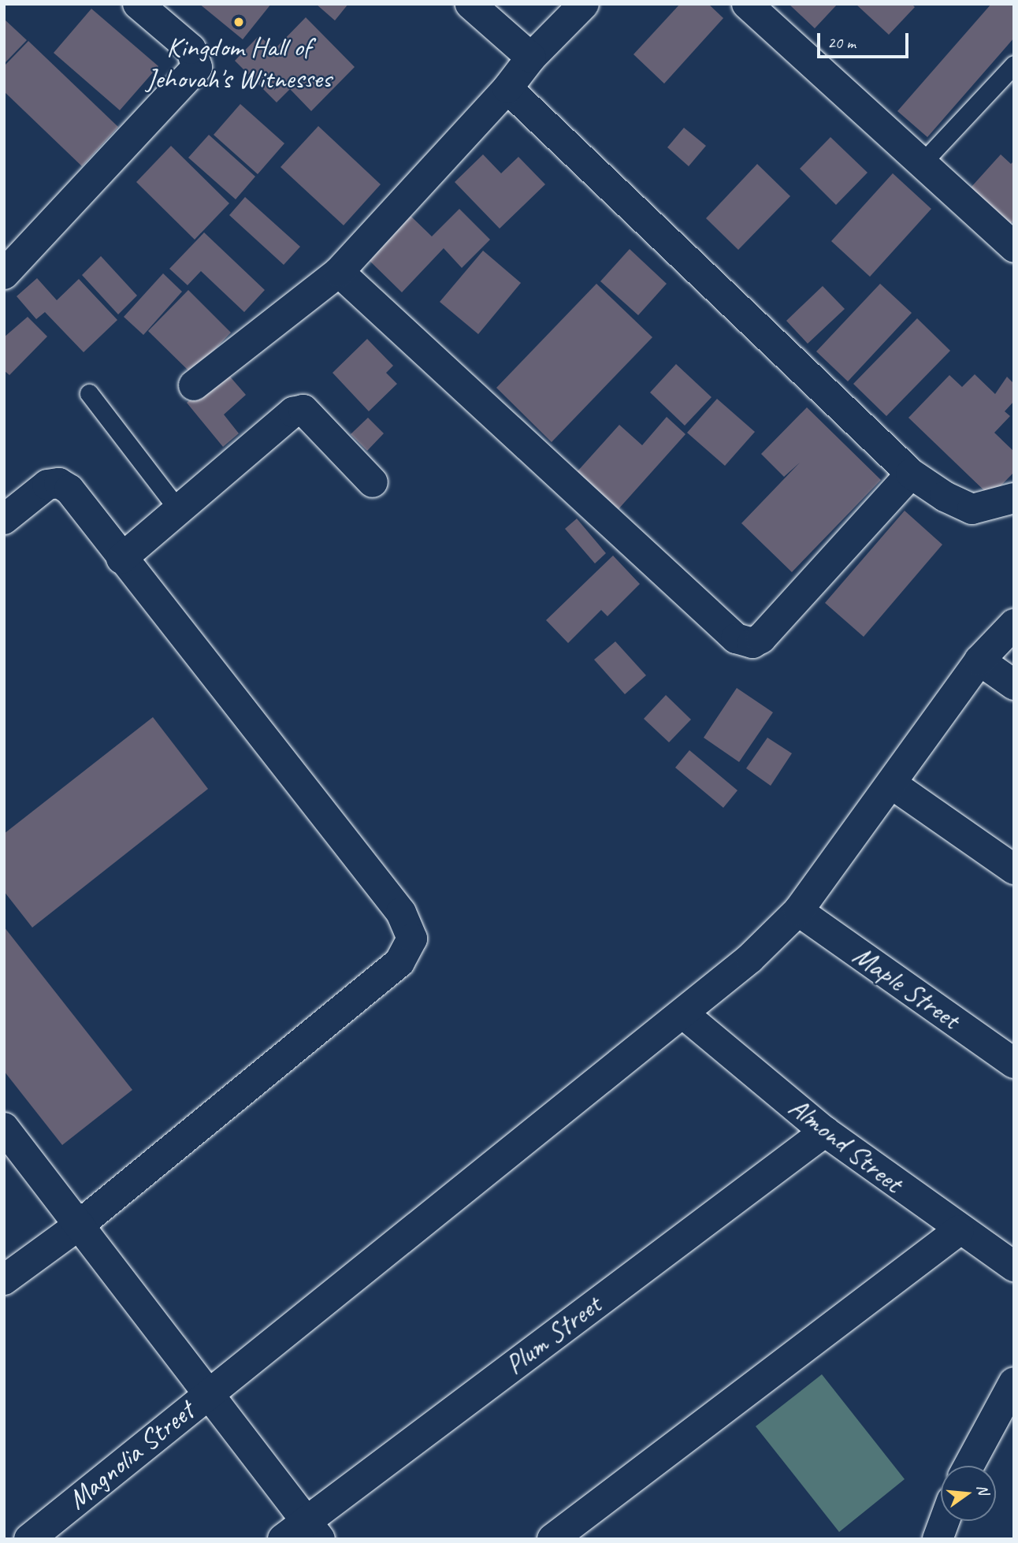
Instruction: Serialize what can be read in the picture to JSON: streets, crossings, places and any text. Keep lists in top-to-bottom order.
{
  "streets": {
    "street": [
      "Maple Street",
      "Almond Street",
      "Plum Street",
      "Magnolia Street"
    ]
  },
  "crossings": [
    ["Maple Street", "Magnolia Street"],
    ["Almond Street", "Plum Street"],
    ["Almond Street", "Magnolia Street"]
  ],
  "places": ["Kingdom Hall of Jehovah's Witnesses"],
  "scale_bar": "20 m",
  "north": "right"
}
